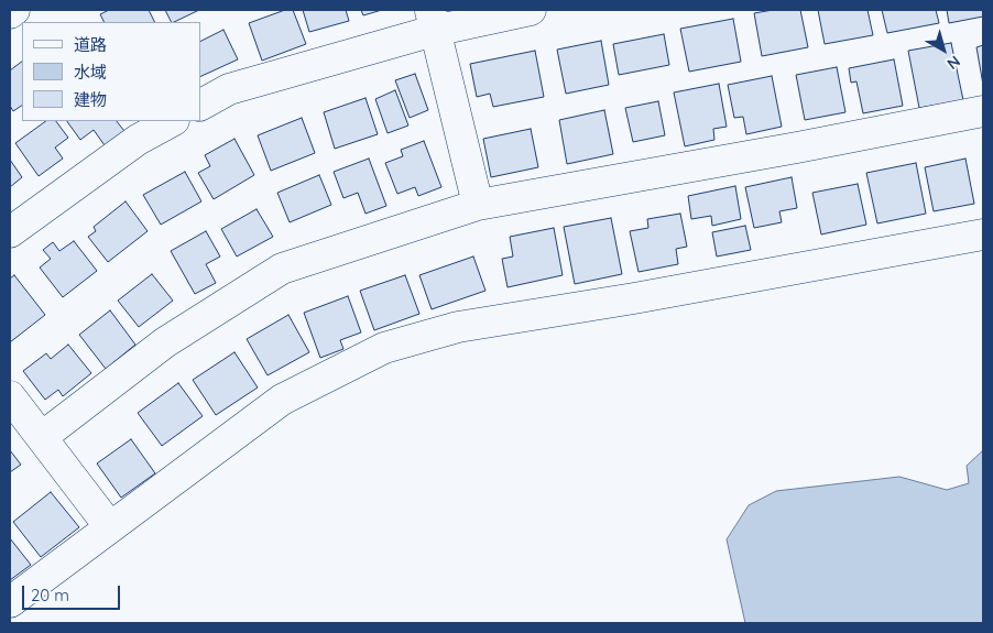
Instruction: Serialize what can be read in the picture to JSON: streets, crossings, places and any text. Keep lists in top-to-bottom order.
{
  "legend": ["道路", "水域", "建物"],
  "scale_bar": "20 m",
  "north": "bottom right"
}
